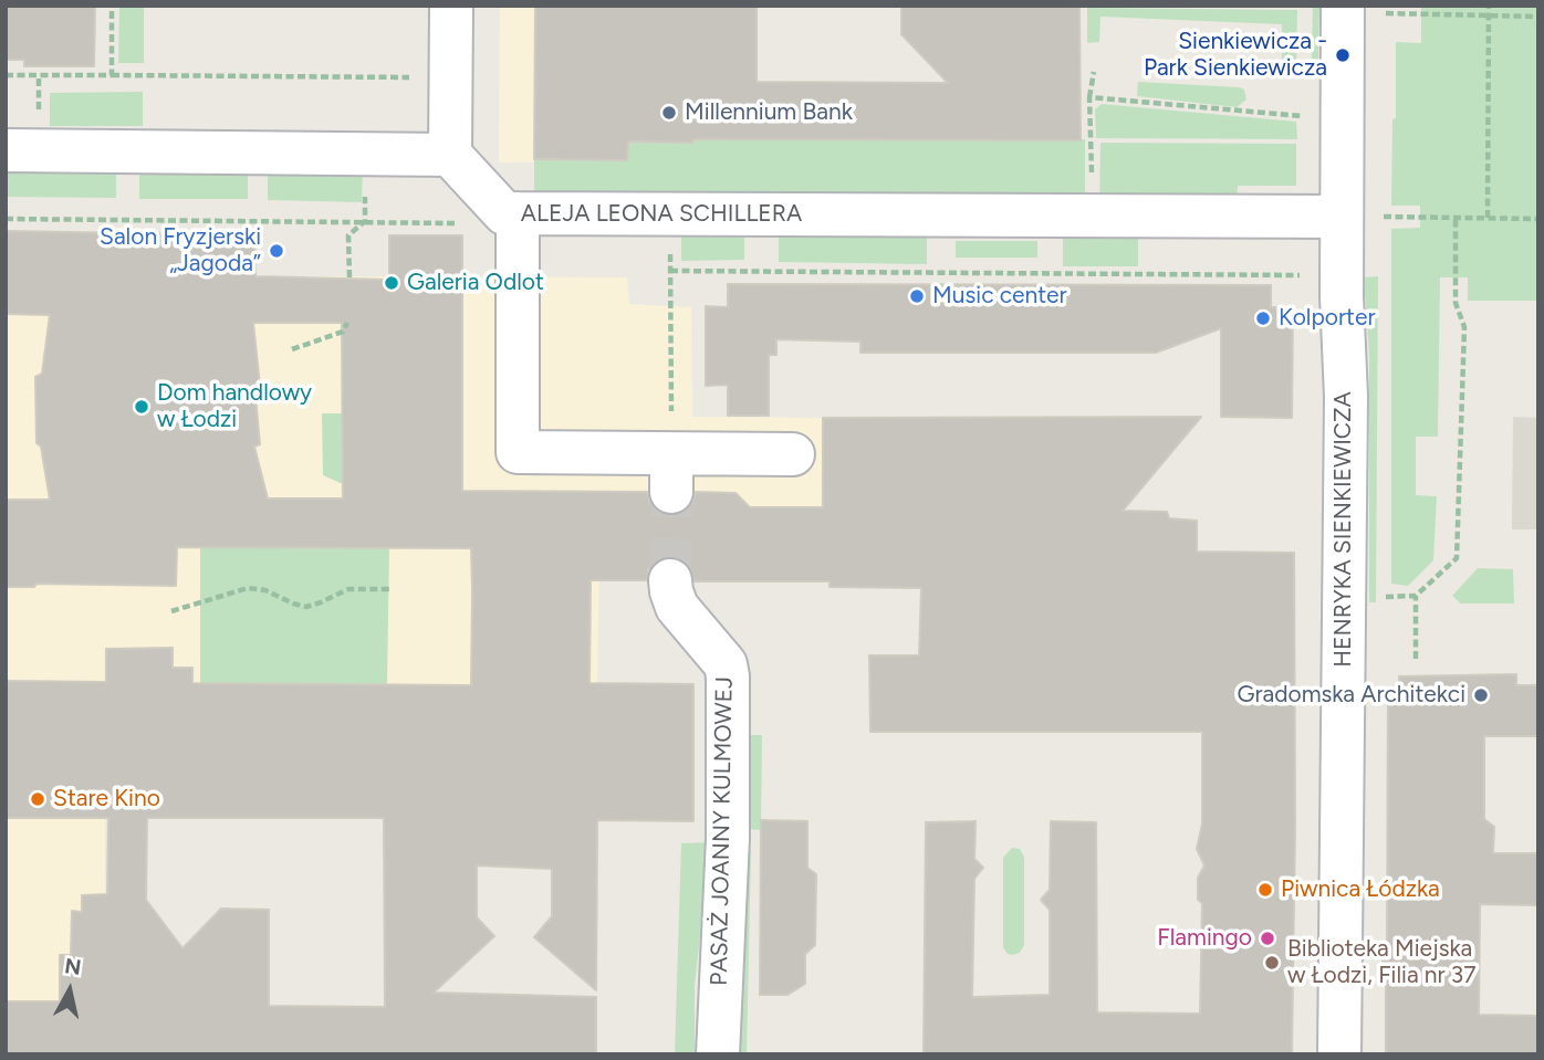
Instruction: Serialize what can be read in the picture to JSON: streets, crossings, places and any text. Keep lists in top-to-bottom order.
{
  "streets": {
    "street": ["ALEJA LEONA SCHILLERA", "HENRYKA SIENKIEWICZA", "PASAŻ JOANNY KULMOWEJ"]
  },
  "crossings": [
    ["ALEJA LEONA SCHILLERA", "HENRYKA SIENKIEWICZA"]
  ],
  "places": [
    "Sienkiewicza - Park Sienkiewicza",
    "Millennium Bank",
    "Salon Fryzjerski „Jagoda”",
    "Galeria Odlot",
    "Music center",
    "Kolporter",
    "Dom handlowy w Łodzi",
    "Gradomska Architekci",
    "Stare Kino",
    "Piwnica Łódzka",
    "Flamingo",
    "Biblioteka Miejska w Łodzi, Filia nr 37"
  ],
  "north": "top"
}
